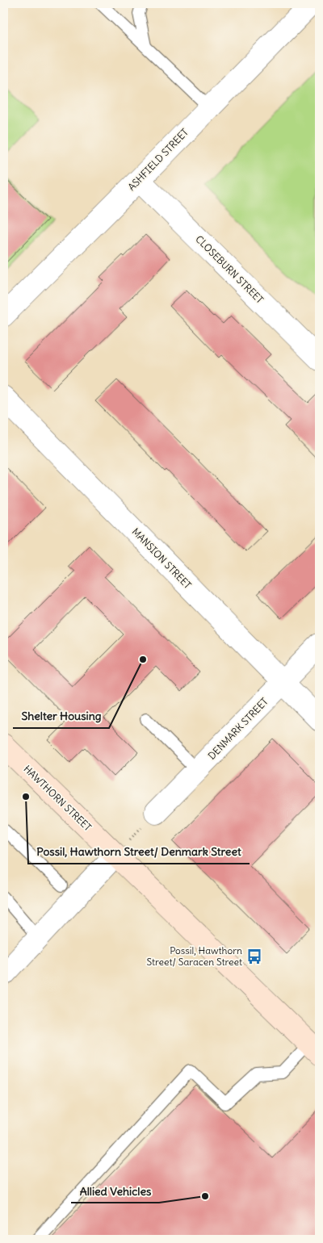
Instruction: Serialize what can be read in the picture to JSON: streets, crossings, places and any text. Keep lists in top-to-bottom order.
{
  "streets": {
    "main road": ["HAWTHORN STREET"],
    "street": [
      "ASHFIELD STREET",
      "CLOSEBURN STREET",
      "MANSION STREET",
      "DENMARK STREET"
    ]
  },
  "crossings": [
    ["ASHFIELD STREET", "CLOSEBURN STREET"],
    ["MANSION STREET", "DENMARK STREET"]
  ],
  "places": {
    "other": ["Shelter Housing", "Possil, Hawthorn Street/ Denmark Street", "Allied Vehicles"],
    "bus stop": ["Possil, Hawthorn Street/ Saracen Street"]
  }
}
